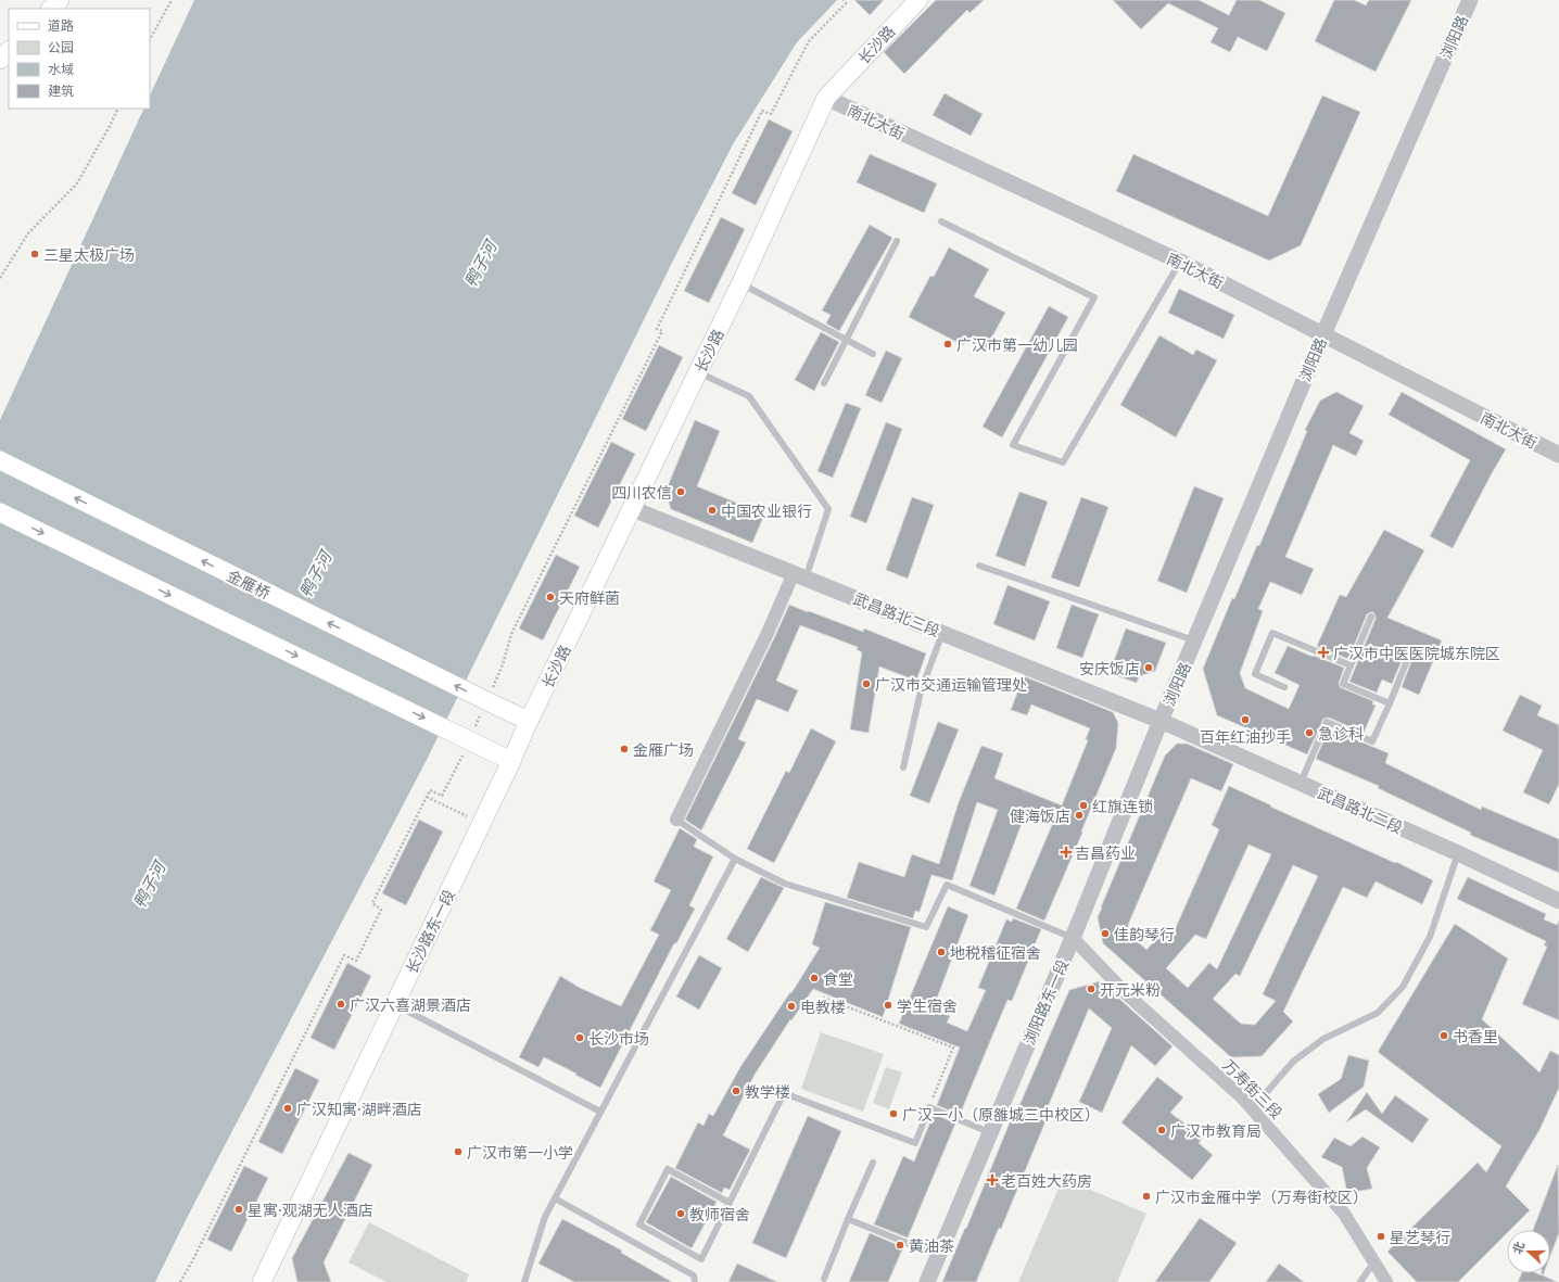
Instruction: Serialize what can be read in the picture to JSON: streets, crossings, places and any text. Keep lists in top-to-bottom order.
{
  "streets": {
    "main road": ["长沙路", "金雁桥", "长沙路东一段"],
    "street": [
      "浏阳路",
      "南北大街",
      "武昌路北三段",
      "武昌路北二段",
      "浏阳路东一段",
      "万寿街三段"
    ]
  },
  "crossings": [
    ["浏阳路", "南北大街"],
    ["浏阳路", "武昌路北三段"],
    ["浏阳路", "武昌路北二段"],
    ["浏阳路", "浏阳路东一段"],
    ["长沙路", "南北大街"],
    ["长沙路", "金雁桥"],
    ["长沙路", "武昌路北三段"],
    ["长沙路", "长沙路东一段"],
    ["金雁桥", "长沙路东一段"],
    ["武昌路北三段", "武昌路北二段"],
    ["武昌路北三段", "浏阳路东一段"],
    ["武昌路北二段", "浏阳路东一段"],
    ["浏阳路东一段", "万寿街三段"]
  ],
  "water": ["鸭子河"],
  "places": {
    "other": [
      "三星太极广场",
      "广汉市第一幼儿园",
      "四川农信",
      "中国农业银行",
      "天府鲜菌",
      "安庆饭店",
      "广汉市交通运输管理处",
      "百年红油抄手",
      "急诊科",
      "金雁广场",
      "红旗连锁",
      "健海饭店",
      "佳韵琴行",
      "地税稽征宿舍",
      "食堂",
      "开元米粉",
      "广汉六喜湖景酒店",
      "学生宿舍",
      "电教楼",
      "书香里",
      "长沙市场",
      "教学楼",
      "广汉知寓·湖畔酒店",
      "广汉一小（原雒城三中校区）",
      "广汉市教育局",
      "广汉市第一小学",
      "广汉市金雁中学（万寿街校区）",
      "星寓·观湖无人酒店",
      "教师宿舍",
      "星艺琴行",
      "黄油茶"
    ],
    "health": ["广汉市中医医院城东院区", "吉昌药业", "老百姓大药房"]
  },
  "legend": [
    "道路",
    "公园",
    "水域",
    "建筑"
  ],
  "north": "left"
}
